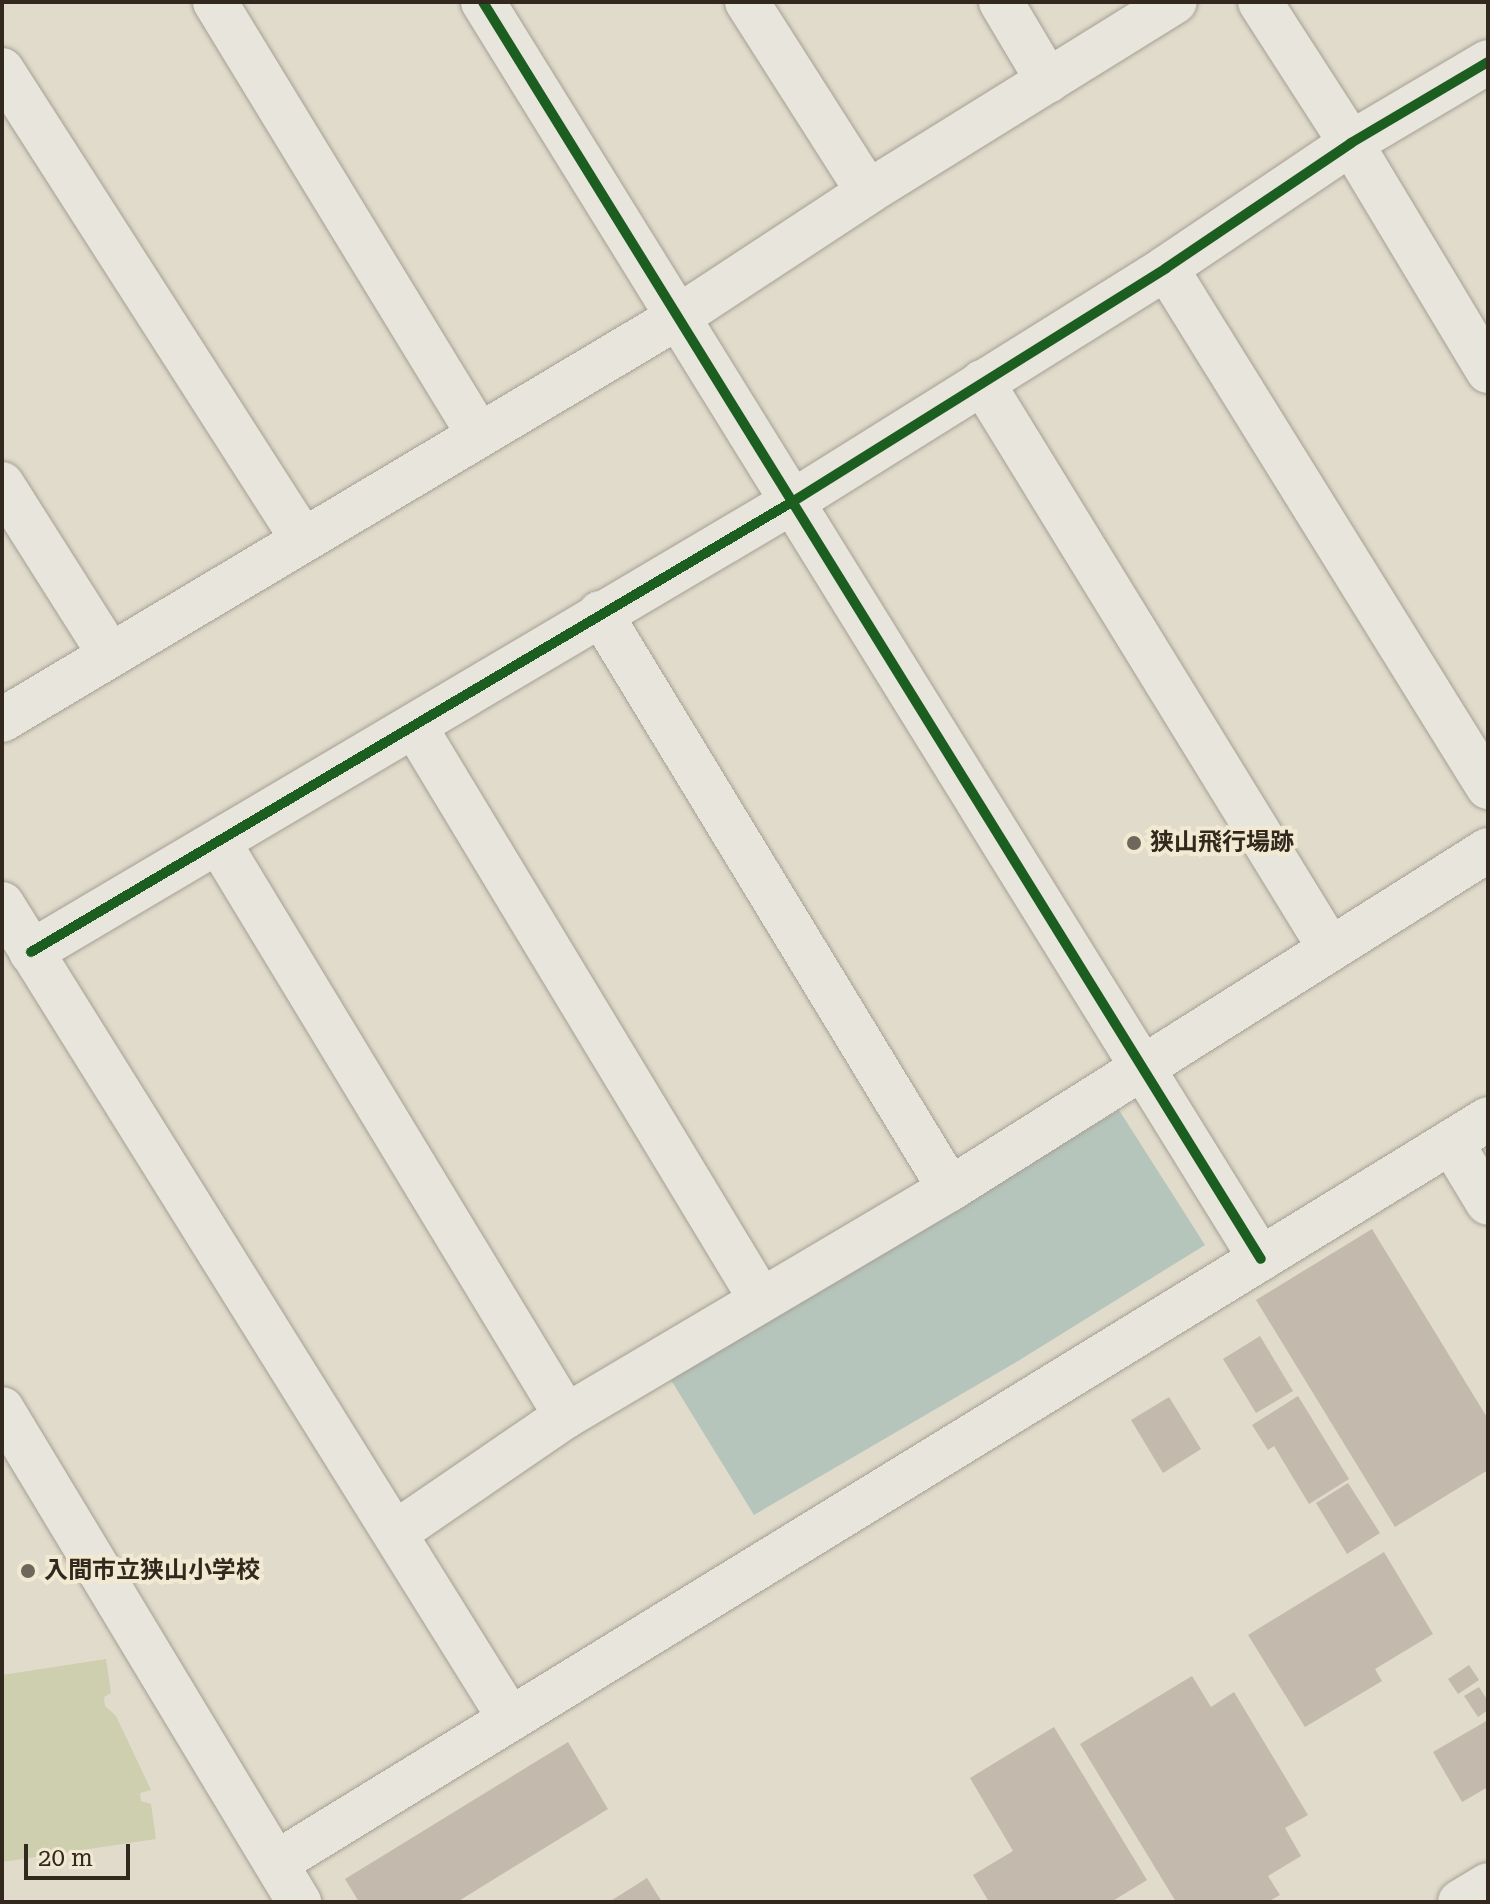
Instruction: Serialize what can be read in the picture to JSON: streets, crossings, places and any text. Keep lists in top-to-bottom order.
{
  "places": ["狭山飛行場跡", "入間市立狭山小学校"],
  "scale_bar": "20 m"
}
